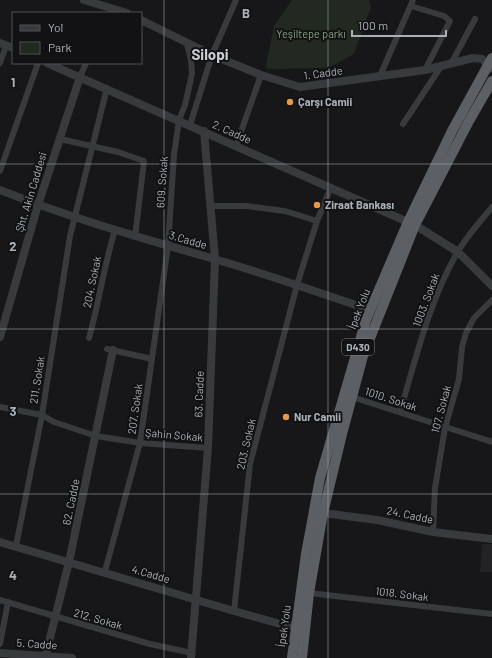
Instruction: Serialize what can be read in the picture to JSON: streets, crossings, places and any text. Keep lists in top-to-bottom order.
{
  "streets": {
    "highway": ["İpek Yolu", "D430"],
    "street": [
      "1. Cadde",
      "2. Cadde",
      "609. Sokak",
      "Şht. Akin Caddesi",
      "3.Cadde",
      "204. Sokak",
      "1003. Sokak",
      "211. Sokak",
      "63. Cadde",
      "1010. Sokak",
      "207. Sokak",
      "107. Sokak",
      "Şahin Sokak",
      "203. Sokak",
      "62. Cadde",
      "24. Cadde",
      "4.Cadde",
      "1018. Sokak",
      "212. Sokak",
      "5. Cadde"
    ]
  },
  "crossings": [
    ["1. Cadde", "609. Sokak"],
    ["1. Cadde", "İpek Yolu"],
    ["2. Cadde", "609. Sokak"],
    ["2. Cadde", "Şht. Akin Caddesi"],
    ["2. Cadde", "1003. Sokak"],
    ["2. Cadde", "İpek Yolu"],
    ["2. Cadde", "D430"],
    ["2. Cadde", "211. Sokak"],
    ["2. Cadde", "63. Cadde"],
    ["2. Cadde", "203. Sokak"],
    ["609. Sokak", "3.Cadde"],
    ["609. Sokak", "207. Sokak"],
    ["Şht. Akin Caddesi", "3.Cadde"],
    ["3.Cadde", "204. Sokak"],
    ["3.Cadde", "İpek Yolu"],
    ["3.Cadde", "211. Sokak"],
    ["3.Cadde", "63. Cadde"],
    ["3.Cadde", "207. Sokak"],
    ["3.Cadde", "203. Sokak"],
    ["1003. Sokak", "1010. Sokak"],
    ["İpek Yolu", "D430"],
    ["İpek Yolu", "4.Cadde"],
    ["D430", "1010. Sokak"],
    ["D430", "24. Cadde"],
    ["D430", "1018. Sokak"],
    ["211. Sokak", "Şahin Sokak"],
    ["211. Sokak", "4.Cadde"],
    ["63. Cadde", "Şahin Sokak"],
    ["63. Cadde", "4.Cadde"],
    ["63. Cadde", "212. Sokak"],
    ["1010. Sokak", "107. Sokak"],
    ["207. Sokak", "Şahin Sokak"],
    ["207. Sokak", "4.Cadde"],
    ["107. Sokak", "24. Cadde"],
    ["Şahin Sokak", "62. Cadde"],
    ["203. Sokak", "4.Cadde"],
    ["62. Cadde", "4.Cadde"],
    ["62. Cadde", "212. Sokak"],
    ["62. Cadde", "5. Cadde"]
  ],
  "districts": ["Silopi"],
  "parks": ["Yeşiltepe parkı"],
  "places": ["Çarşı Camii", "Ziraat Bankası", "Nur Camii"],
  "legend": ["Yol", "Park"],
  "scale_bar": "100 m",
  "grid": {
    "columns": ["B"],
    "rows": [
      "1",
      "2",
      "3",
      "4"
    ]
  }
}
